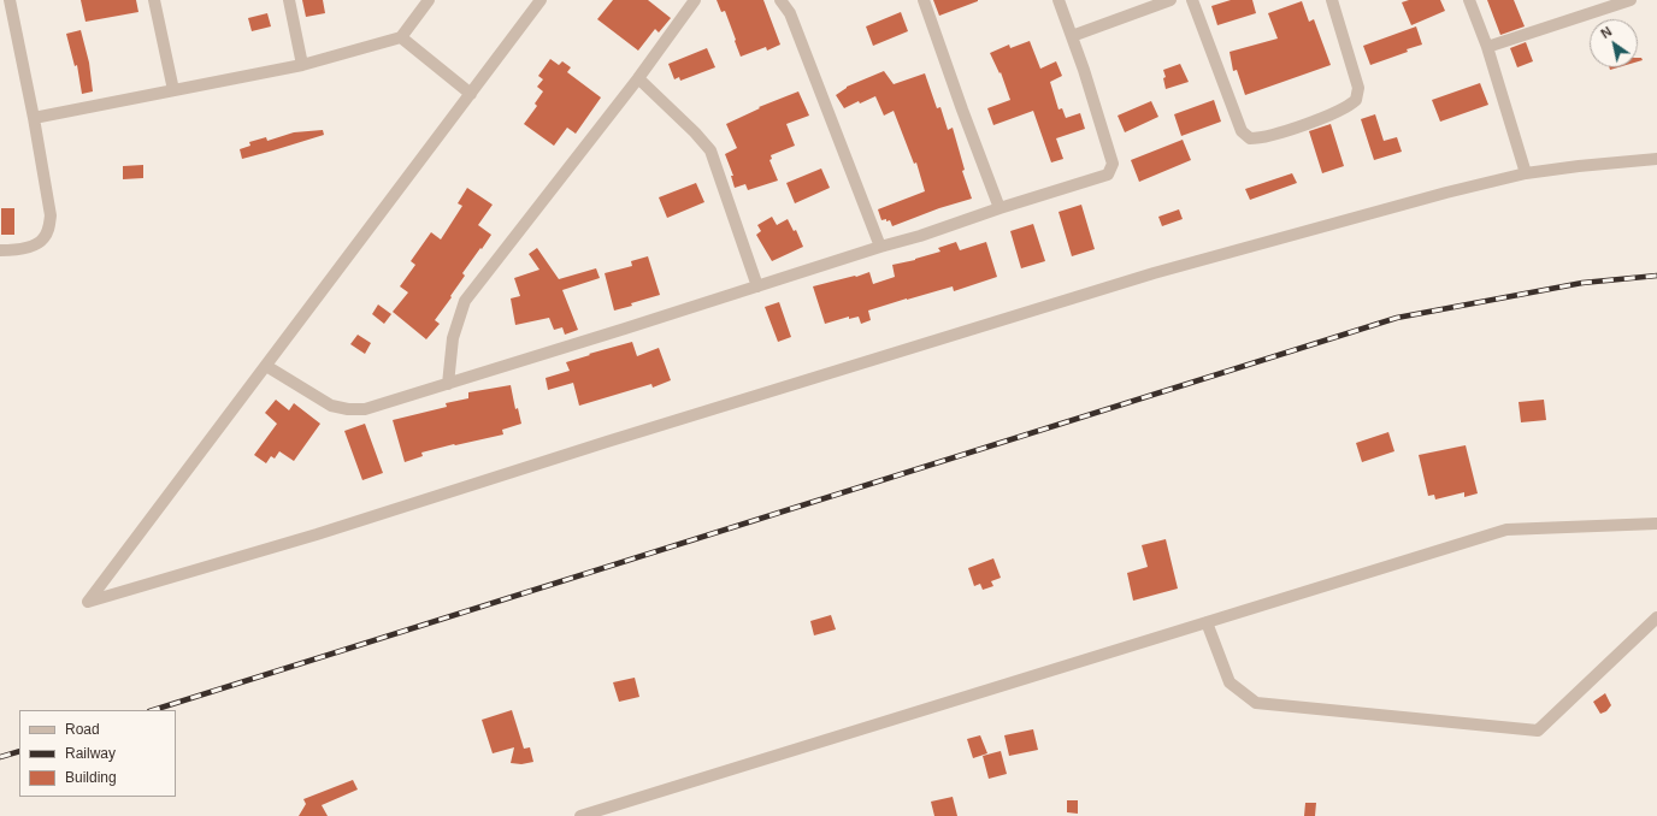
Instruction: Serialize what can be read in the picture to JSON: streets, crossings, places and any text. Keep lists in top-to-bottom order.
{
  "legend": ["Road", "Railway", "Building"],
  "north": "top left"
}
